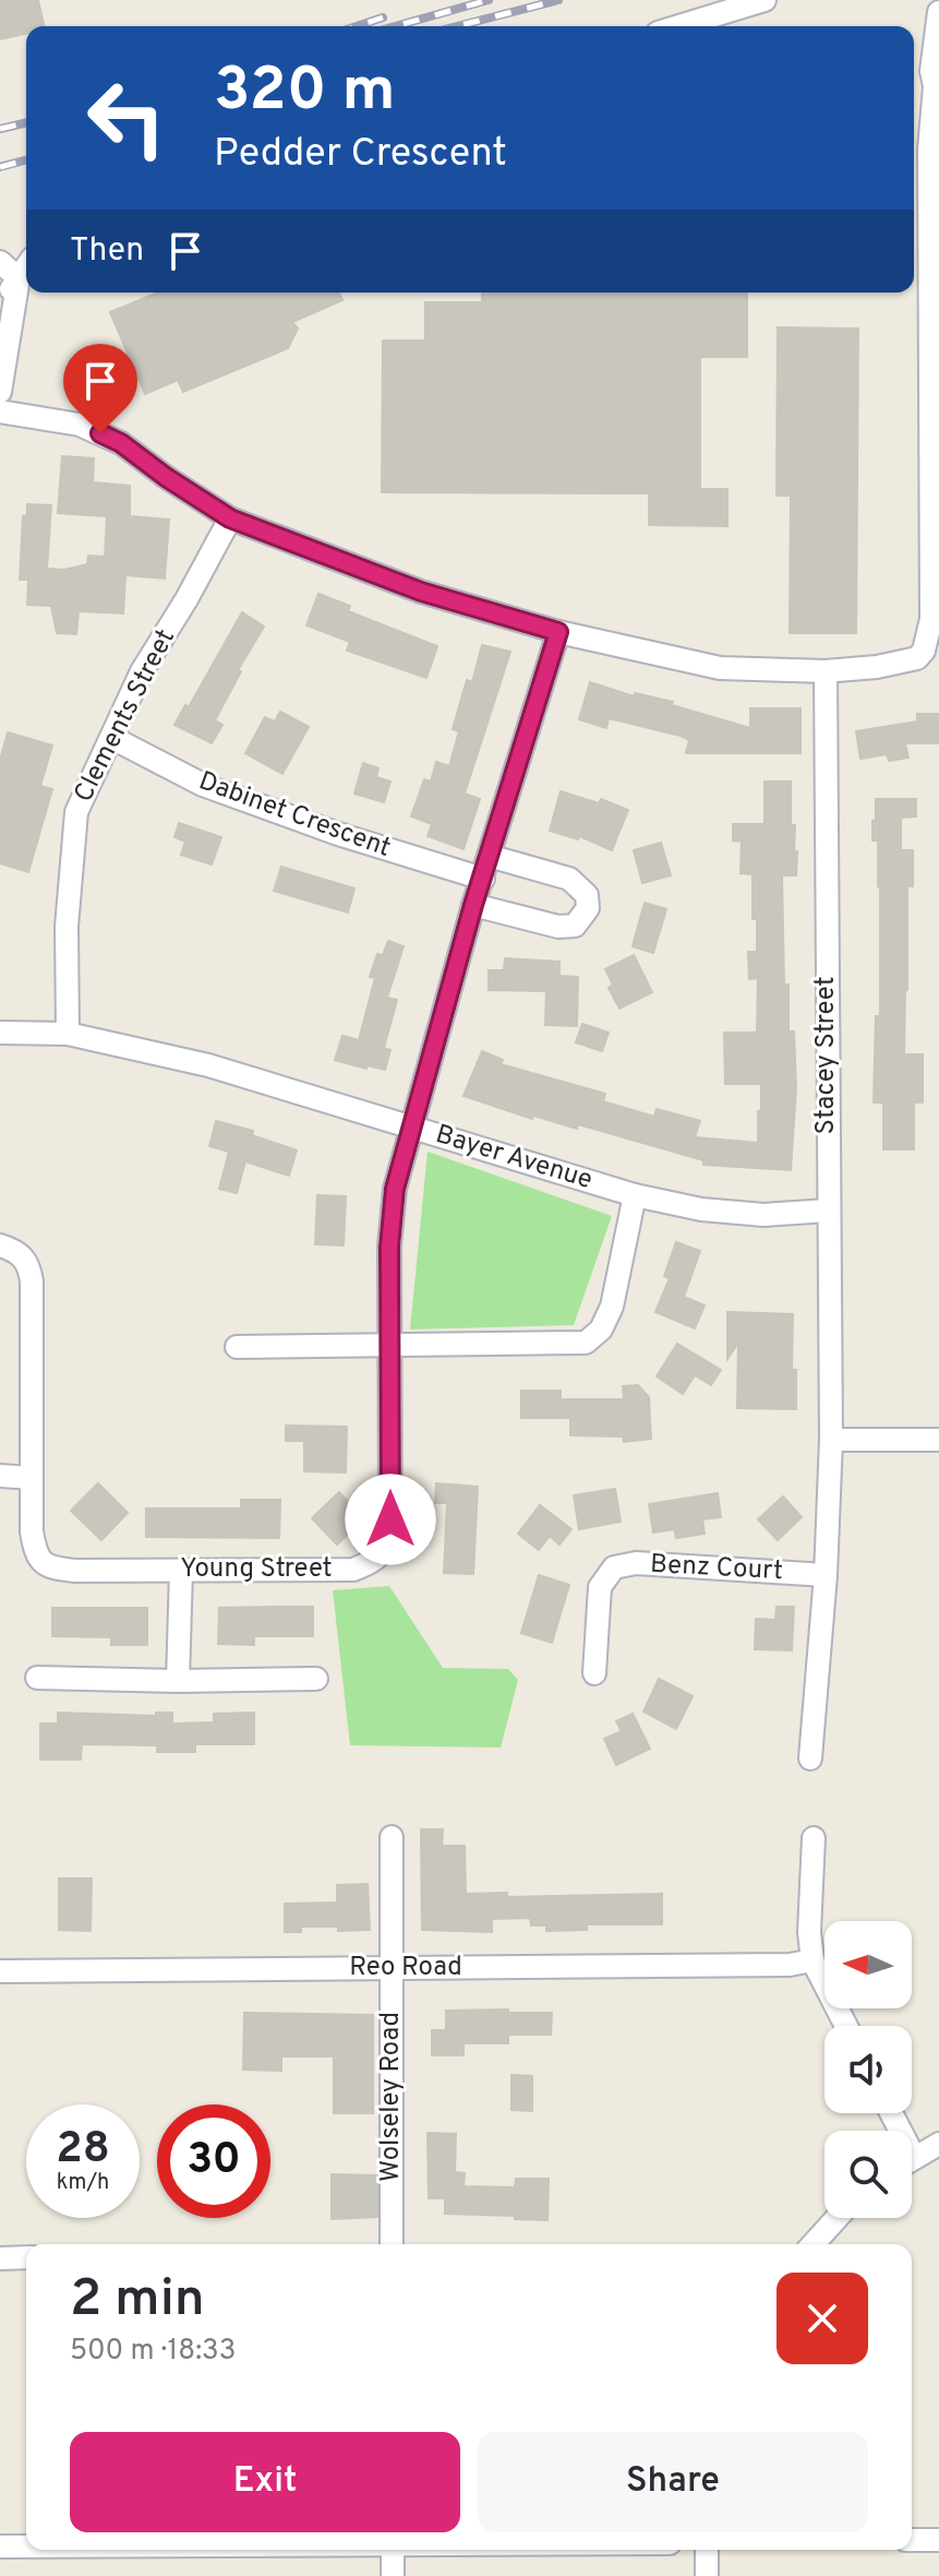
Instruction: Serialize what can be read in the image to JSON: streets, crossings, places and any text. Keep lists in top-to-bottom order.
{
  "streets": {
    "street": [
      "Clements Street",
      "Dabinet Crescent",
      "Stacey Street",
      "Bayer Avenue",
      "Benz Court",
      "Young Street",
      "Reo Road",
      "Wolseley Road"
    ]
  },
  "crossings": [
    ["Clements Street", "Dabinet Crescent"],
    ["Clements Street", "Bayer Avenue"],
    ["Dabinet Crescent", "Young Street"],
    ["Stacey Street", "Bayer Avenue"],
    ["Stacey Street", "Benz Court"],
    ["Bayer Avenue", "Young Street"],
    ["Reo Road", "Wolseley Road"]
  ],
  "north": "left",
  "page": {
    "turn": ["320 m", "Pedder Crescent"],
    "then": "Then",
    "speed": "28 km/h",
    "limit": "30",
    "heading": ["2 min", "500 m · 18:33"],
    "buttons": ["Exit", "Share"]
  }
}
